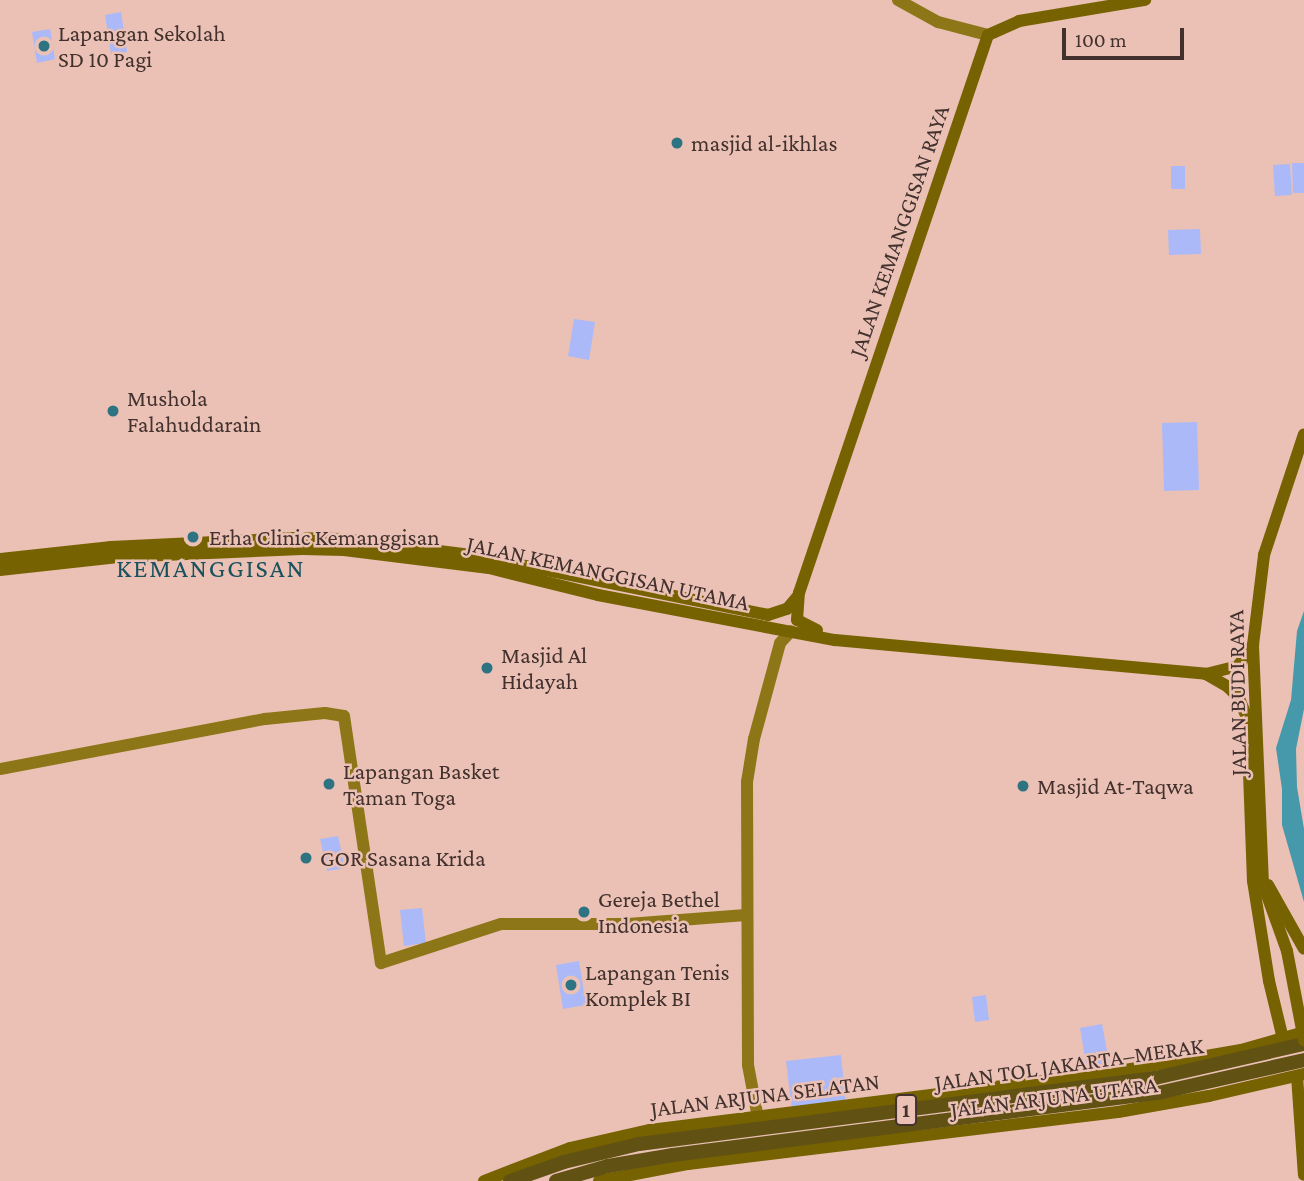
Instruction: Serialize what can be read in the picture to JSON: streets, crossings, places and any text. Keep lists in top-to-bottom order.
{
  "streets": {
    "highway": ["JALAN TOL JAKARTA–MERAK", "1"],
    "main road": [
      "JALAN KEMANGGISAN RAYA",
      "JALAN KEMANGGISAN UTAMA",
      "JALAN BUDI RAYA",
      "JALAN ARJUNA SELATAN",
      "JALAN ARJUNA UTARA"
    ]
  },
  "crossings": [
    ["JALAN KEMANGGISAN RAYA", "JALAN KEMANGGISAN UTAMA"],
    ["JALAN KEMANGGISAN UTAMA", "JALAN BUDI RAYA"],
    ["JALAN BUDI RAYA", "JALAN ARJUNA SELATAN"]
  ],
  "districts": ["KEMANGGISAN"],
  "places": [
    "Lapangan Sekolah SD 10 Pagi",
    "masjid al-ikhlas",
    "Mushola Falahuddarain",
    "Erha Clinic Kemanggisan",
    "Masjid Al Hidayah",
    "Lapangan Basket Taman Toga",
    "Masjid At-Taqwa",
    "GOR Sasana Krida",
    "Gereja Bethel Indonesia",
    "Lapangan Tenis Komplek BI"
  ],
  "scale_bar": "100 m"
}
